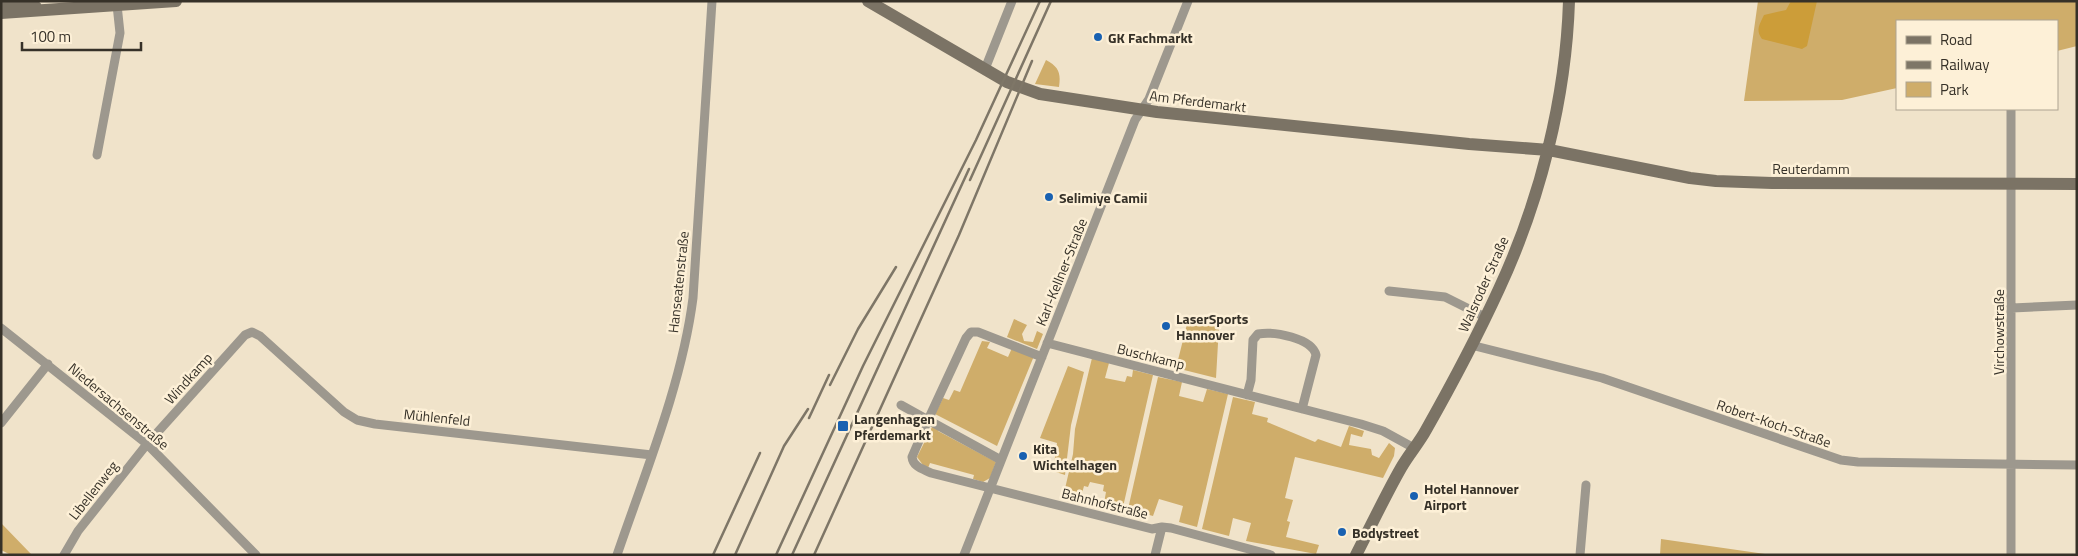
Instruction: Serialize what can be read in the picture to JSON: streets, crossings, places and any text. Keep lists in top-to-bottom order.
{
  "streets": {
    "street": [
      "Am Pferdemarkt",
      "Reuterdamm",
      "Karl-Kellner-Straße",
      "Hanseatenstraße",
      "Walsroder Straße",
      "Virchowstraße",
      "Buschkamp",
      "Windkamp",
      "Niedersachsenstraße",
      "Mühlenfeld",
      "Robert-Koch-Straße",
      "Libellenweg",
      "Bahnhofstraße"
    ]
  },
  "crossings": [
    ["Am Pferdemarkt", "Reuterdamm"],
    ["Am Pferdemarkt", "Karl-Kellner-Straße"],
    ["Am Pferdemarkt", "Walsroder Straße"],
    ["Reuterdamm", "Walsroder Straße"],
    ["Reuterdamm", "Virchowstraße"],
    ["Karl-Kellner-Straße", "Buschkamp"],
    ["Karl-Kellner-Straße", "Bahnhofstraße"],
    ["Hanseatenstraße", "Mühlenfeld"],
    ["Walsroder Straße", "Buschkamp"],
    ["Walsroder Straße", "Robert-Koch-Straße"],
    ["Virchowstraße", "Robert-Koch-Straße"],
    ["Windkamp", "Niedersachsenstraße"],
    ["Windkamp", "Mühlenfeld"],
    ["Windkamp", "Libellenweg"],
    ["Niedersachsenstraße", "Libellenweg"]
  ],
  "places": {
    "other": [
      "GK Fachmarkt",
      "Selimiye Camii",
      "LaserSports Hannover",
      "Kita Wichtelhagen",
      "Hotel Hannover Airport",
      "Bodystreet"
    ],
    "transit": ["Langenhagen Pferdemarkt"]
  },
  "legend": ["Road", "Railway", "Park"],
  "scale_bar": "100 m"
}
